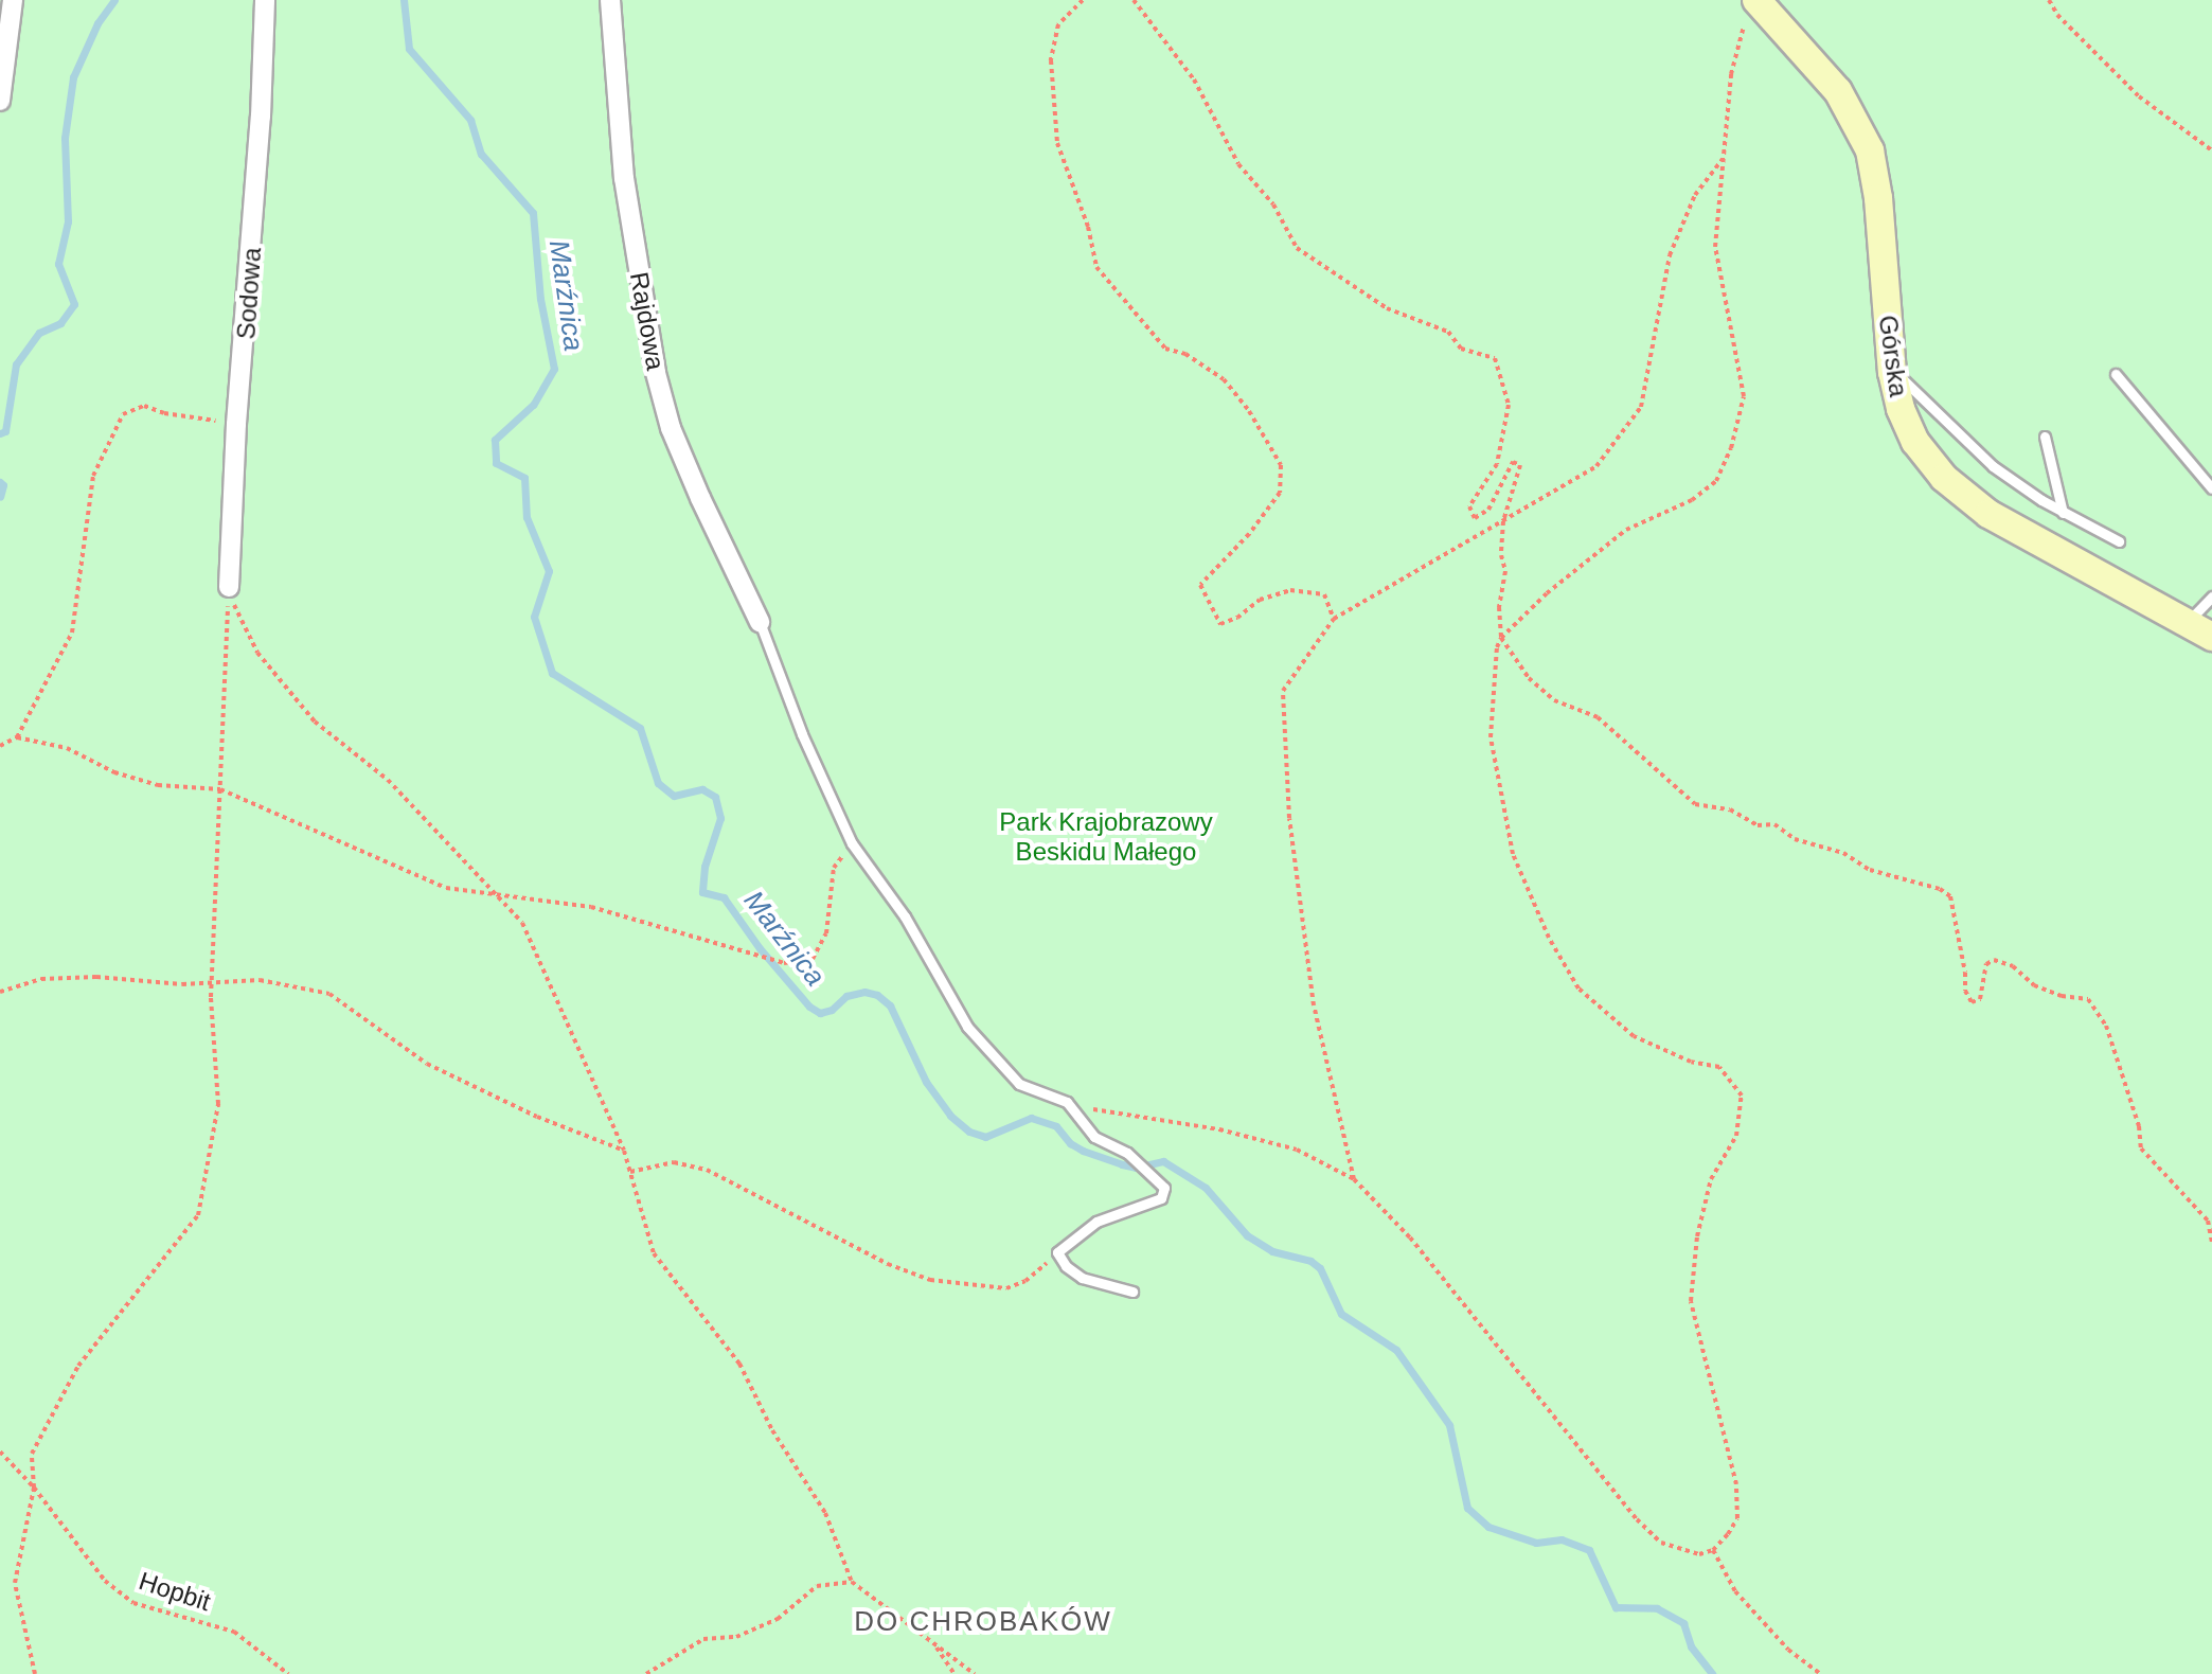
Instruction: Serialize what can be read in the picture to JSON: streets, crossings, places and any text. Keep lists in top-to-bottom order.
{
  "streets": {
    "street": ["Sodowa", "Rajdowa", "Górska"],
    "path": ["Hopbit"]
  },
  "districts": ["DO CHROBAKÓW"],
  "water": ["Marźnica"],
  "parks": ["Park Krajobrazowy Beskidu Małego"]
}
